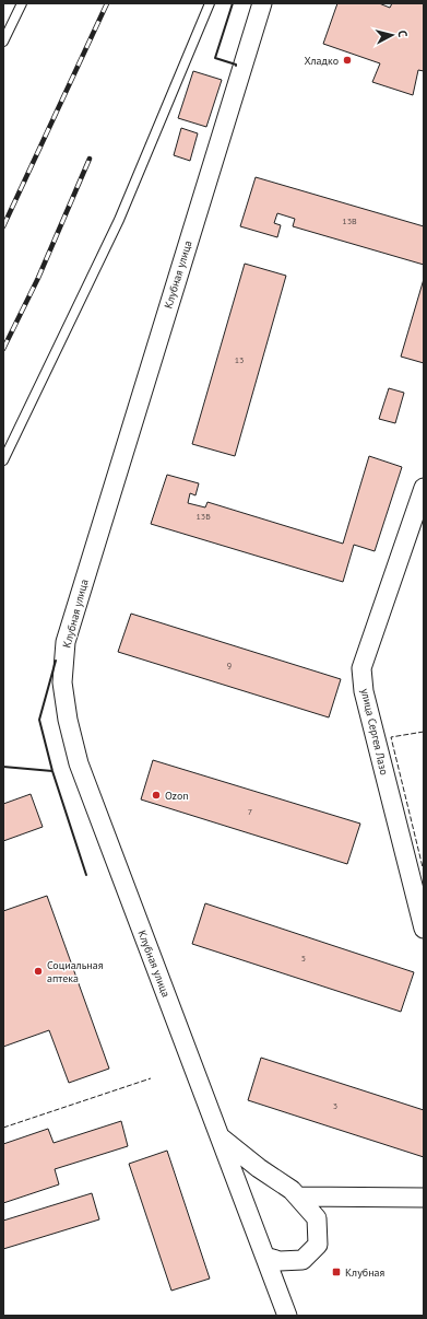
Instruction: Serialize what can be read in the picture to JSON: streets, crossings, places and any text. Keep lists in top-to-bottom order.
{
  "streets": {
    "street": ["Клубная улица", "улица Сергея Лазо"]
  },
  "places": {
    "other": ["Хладко", "Ozon", "Социальная аптека"],
    "transit": ["Клубная"]
  },
  "house_numbers": [
    "13В",
    "13",
    "13Б",
    "9",
    "7",
    "5",
    "3"
  ],
  "north": "right"
}
